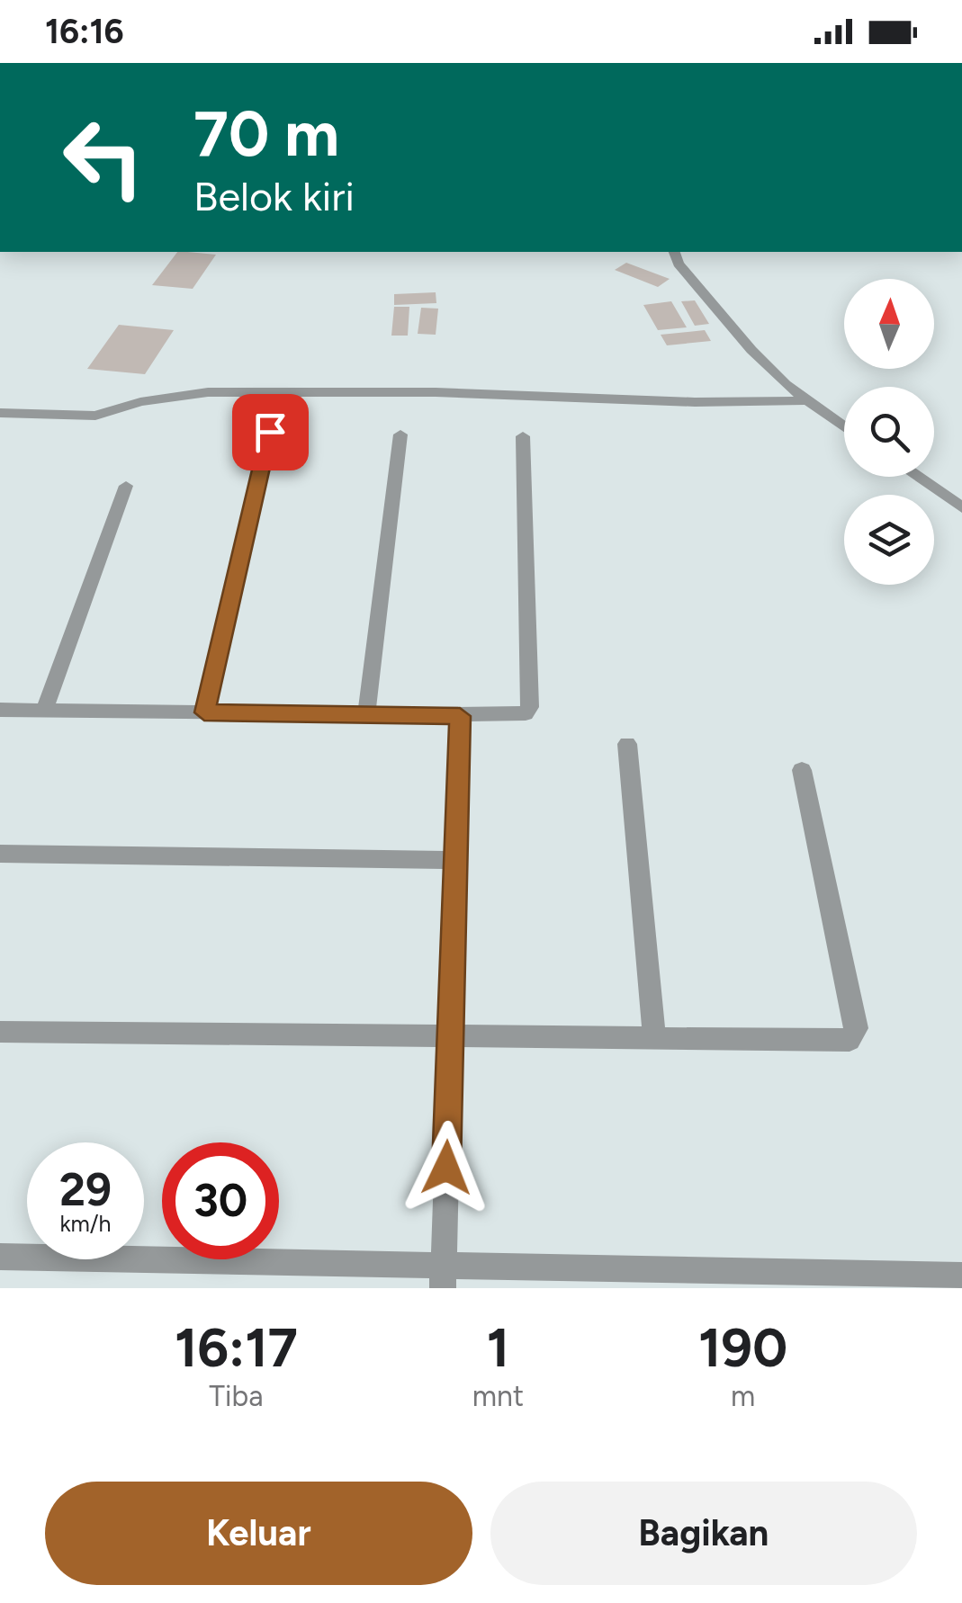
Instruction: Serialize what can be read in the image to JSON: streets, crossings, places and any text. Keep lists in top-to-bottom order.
{
  "north": "top",
  "page": {
    "status": "16:16",
    "turn": ["70 m", "Belok kiri"],
    "speed": "29 km/h",
    "limit": "30",
    "eta": [
      "16:17",
      "Tiba",
      "1",
      "mnt",
      "190",
      "m"
    ],
    "buttons": ["Keluar", "Bagikan"]
  }
}
